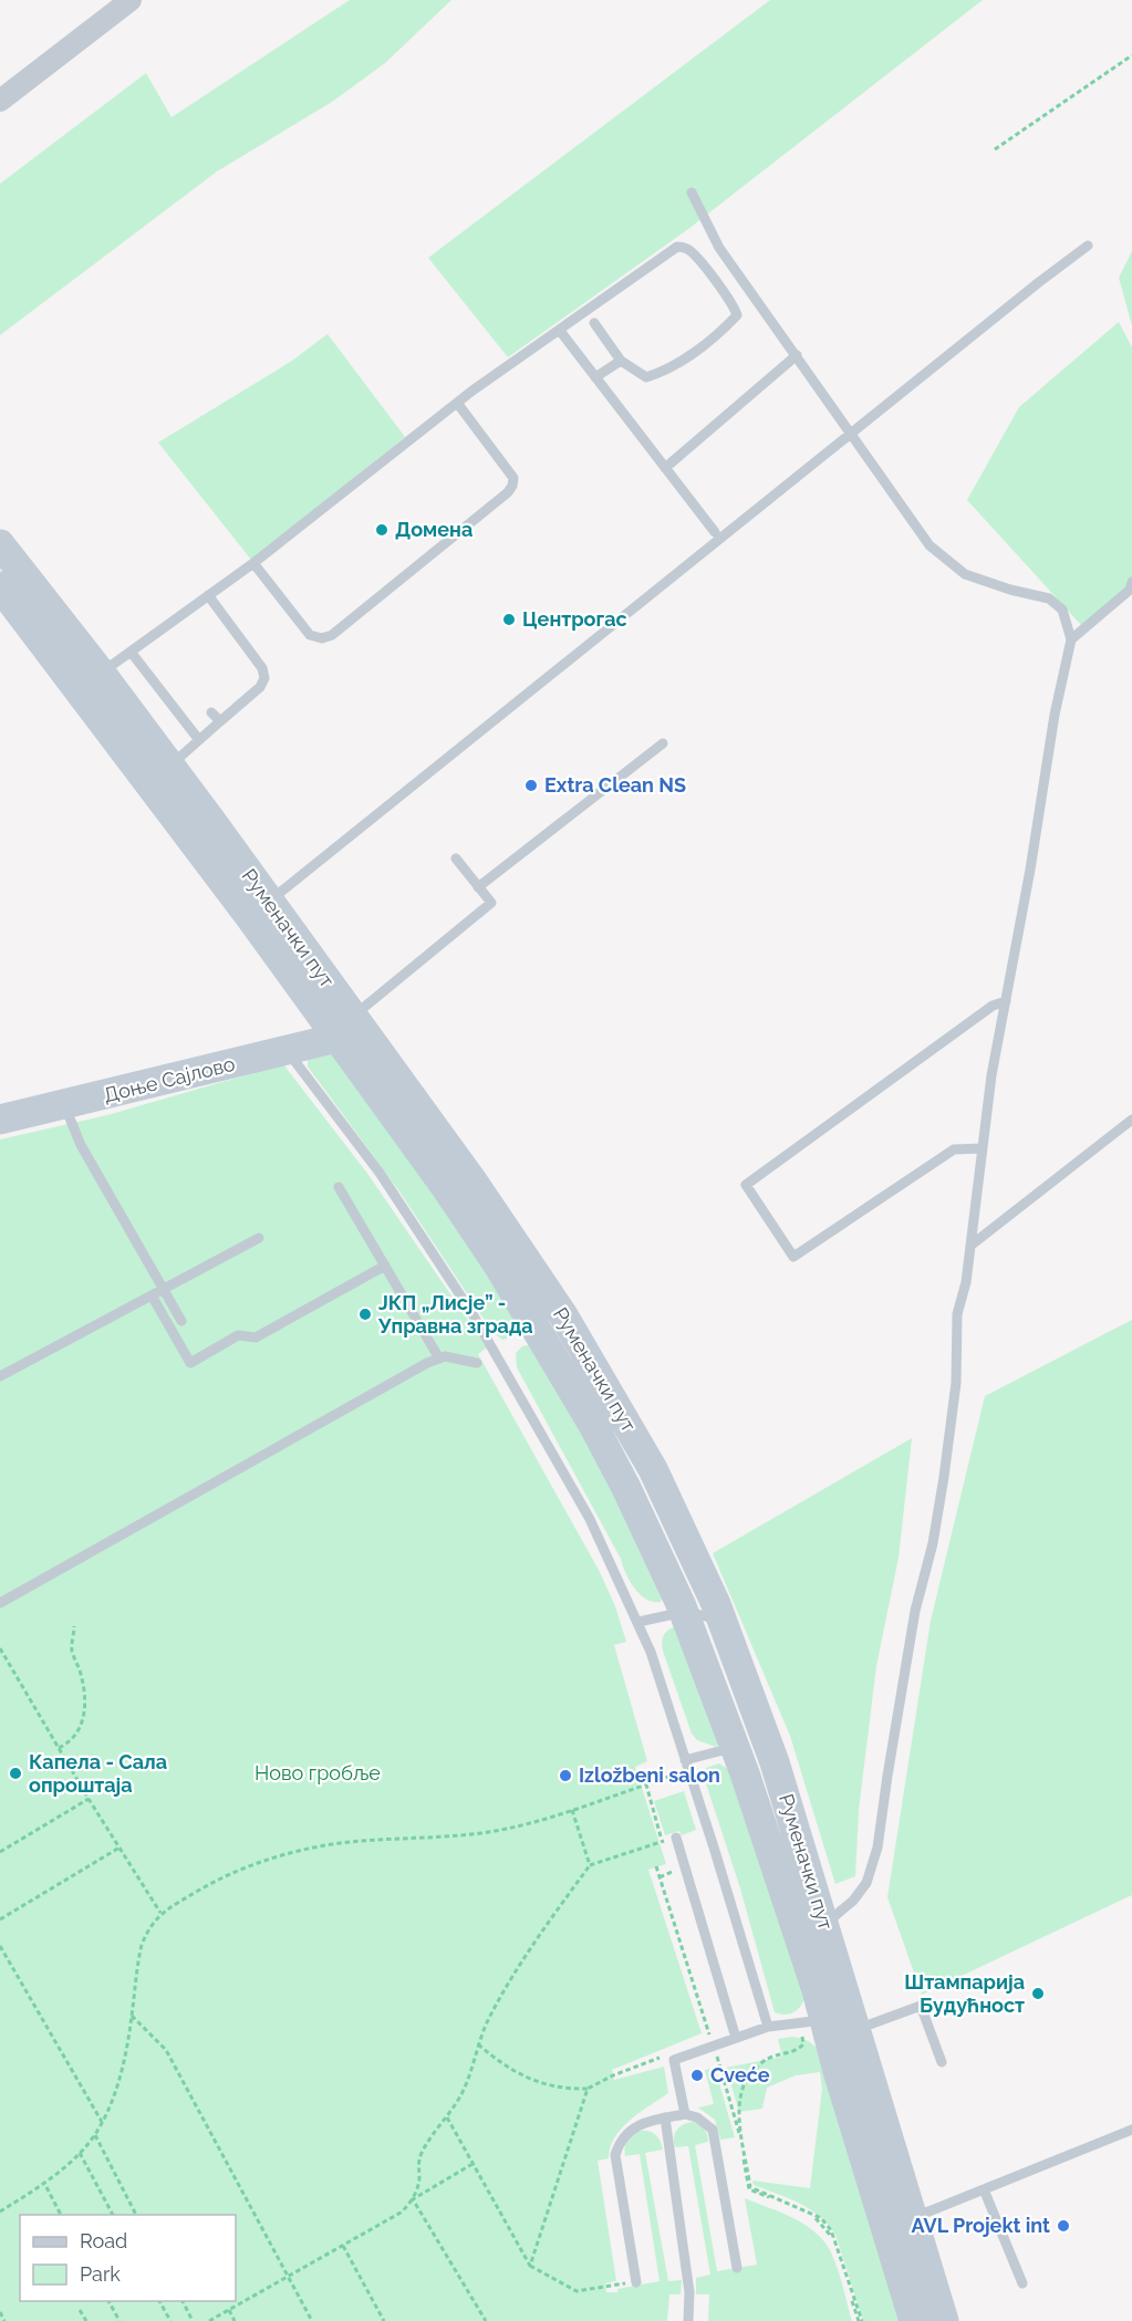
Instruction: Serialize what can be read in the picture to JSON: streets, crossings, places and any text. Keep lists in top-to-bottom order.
{
  "streets": {
    "main road": ["Руменачки пут", "Доње Сајлово"]
  },
  "crossings": [
    ["Руменачки пут", "Доње Сајлово"]
  ],
  "parks": ["Ново гробље"],
  "places": [
    "Домена",
    "Центрогас",
    "Extra Clean NS",
    "ЈКП „Лисје” - Управна зграда",
    "Капела - Сала опроштаја",
    "Izložbeni salon",
    "Штампарија Будућност",
    "Cveće",
    "AVL Projekt int"
  ],
  "legend": ["Road", "Park"]
}
